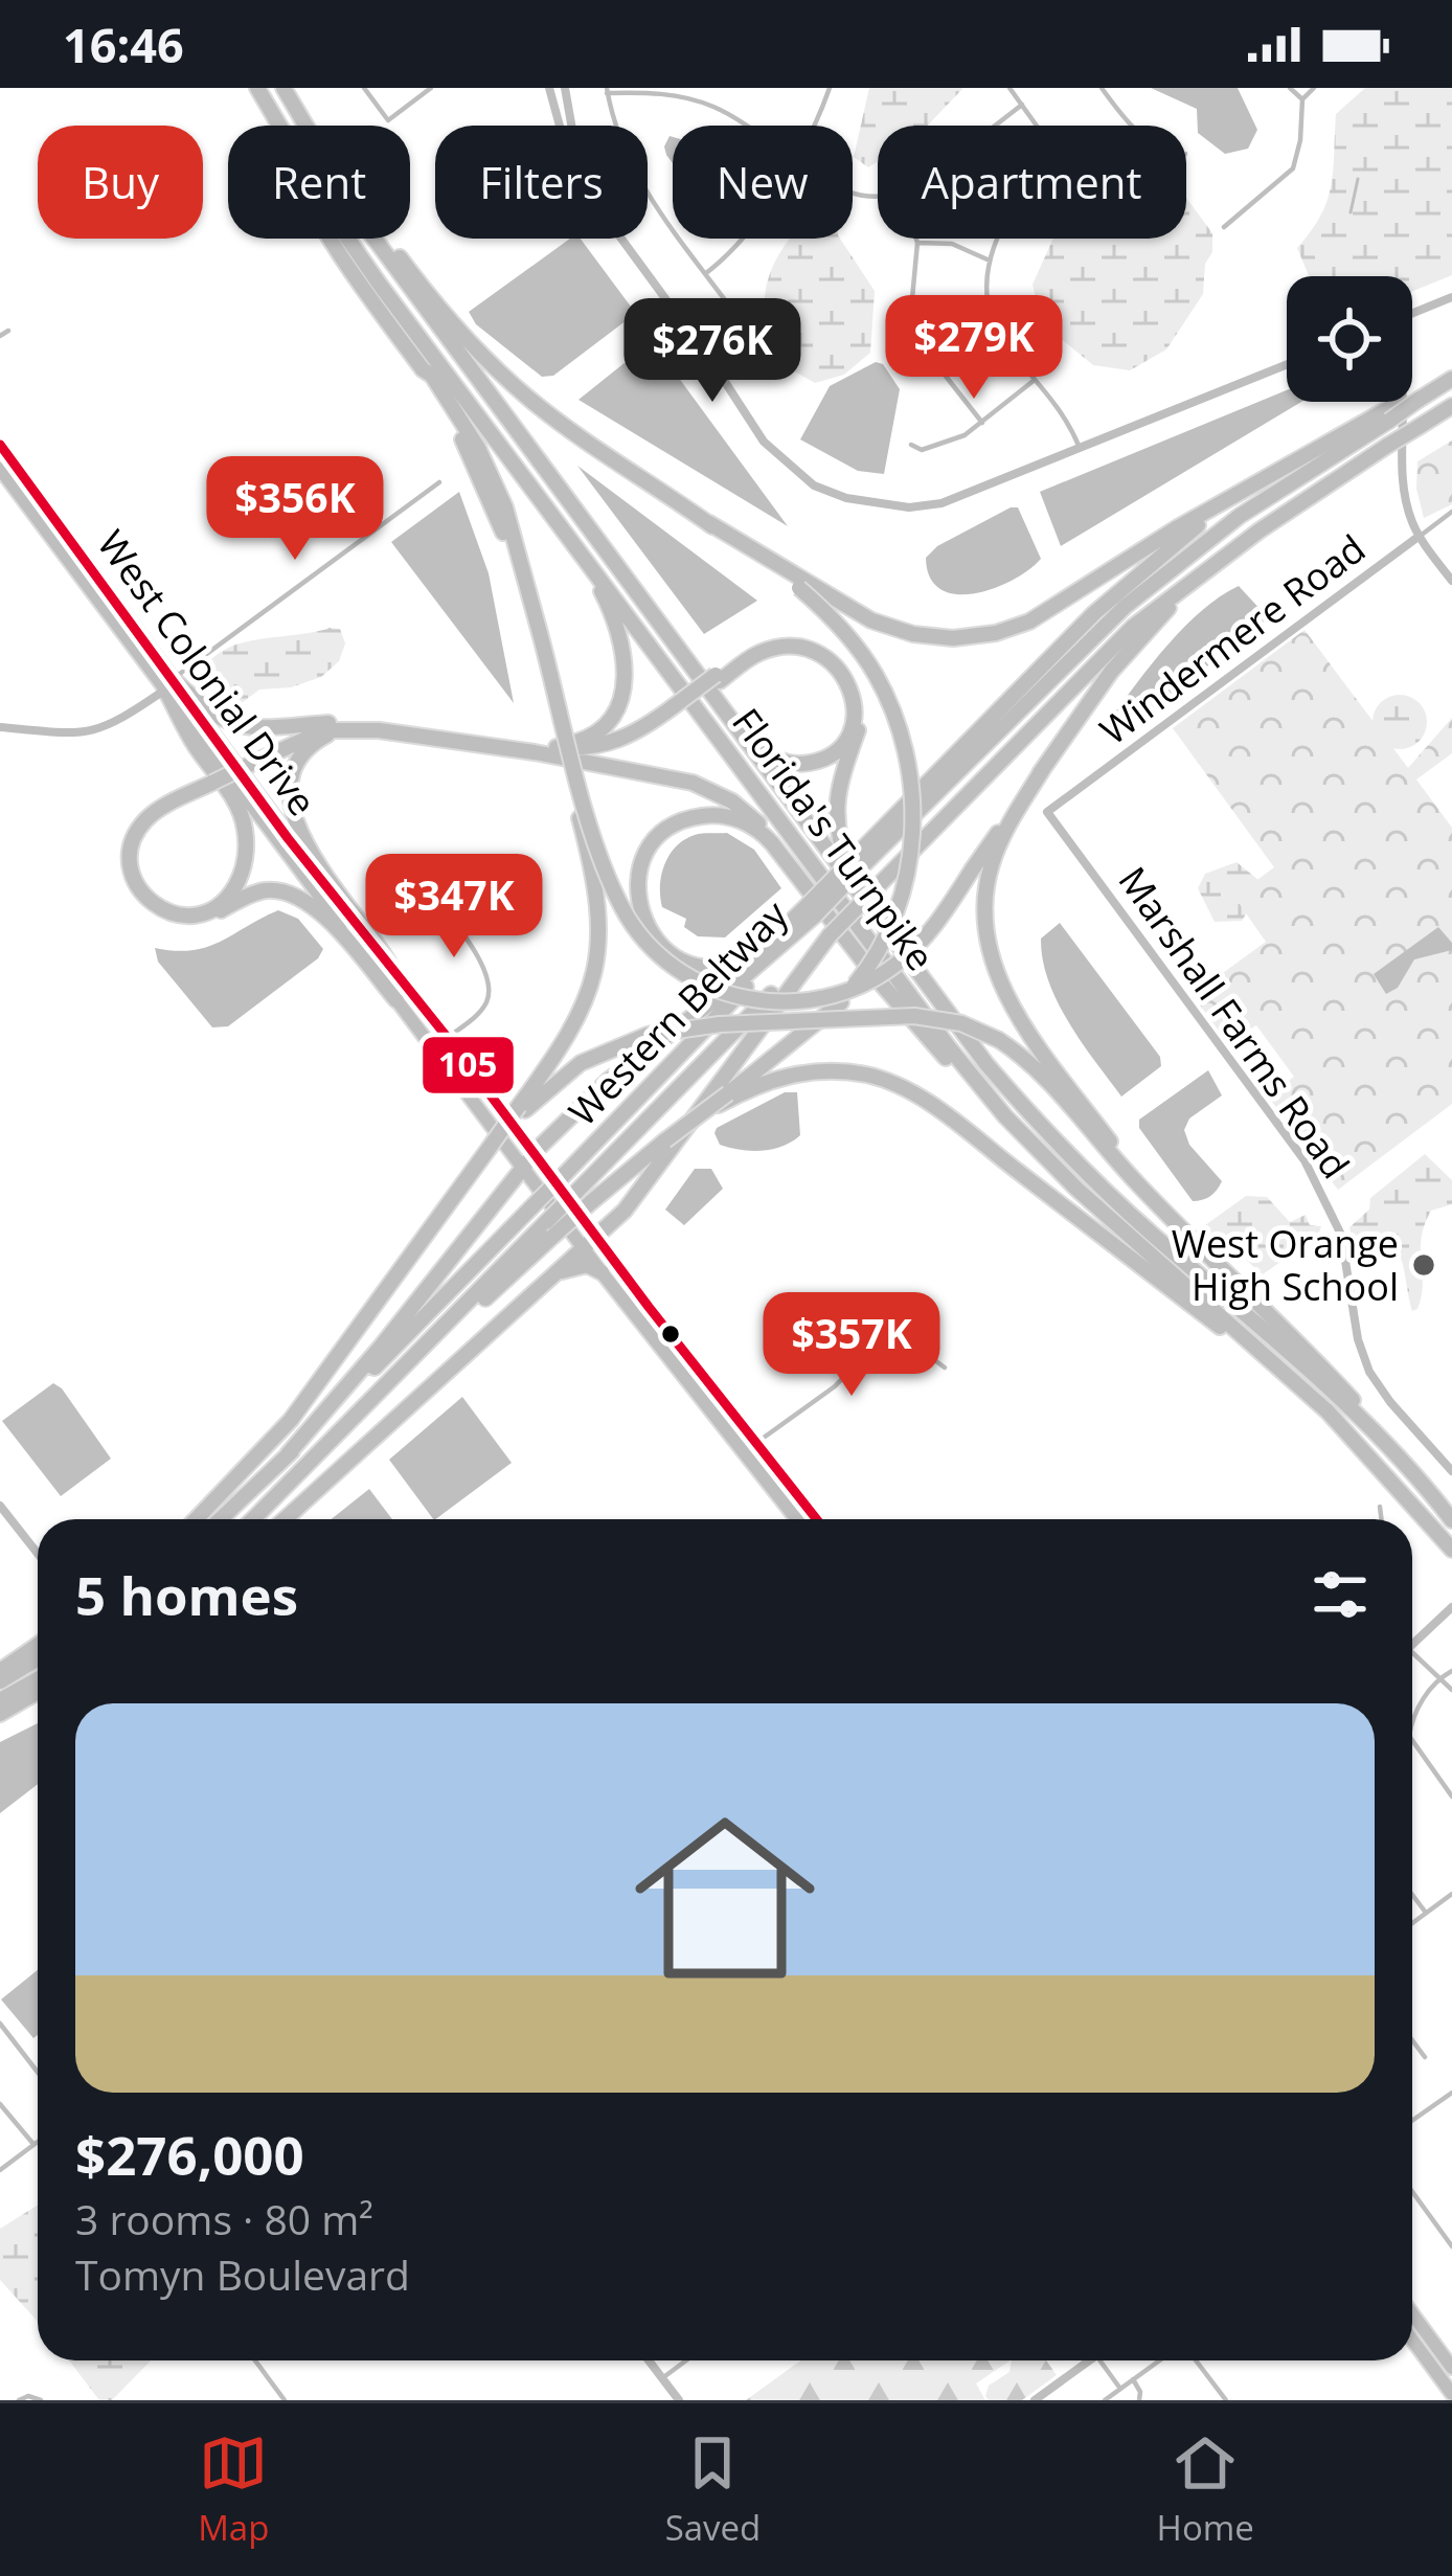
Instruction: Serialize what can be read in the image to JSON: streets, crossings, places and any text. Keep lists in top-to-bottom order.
{
  "streets": {
    "highway": ["West Colonial Drive", "Florida's Turnpike", "Western Beltway"],
    "street": ["Windermere Road", "Marshall Farms Road"]
  },
  "crossings": [
    ["Windermere Road", "Marshall Farms Road"]
  ],
  "places": ["West Orange High School"],
  "lines": ["transit line 105"],
  "page": {
    "status": "16:46",
    "chip": [
      "Buy",
      "Rent",
      "Filters",
      "New",
      "Apartment"
    ],
    "price": [
      "$279K",
      "$276K",
      "$356K",
      "$347K",
      "$357K"
    ],
    "heading": "5 homes",
    "list": [
      {
        "name": "$276,000",
        "note": "3 rooms · 80 m² · Tomyn Boulevard"
      }
    ],
    "tabs": ["Map", "Saved", "Home"]
  }
}
